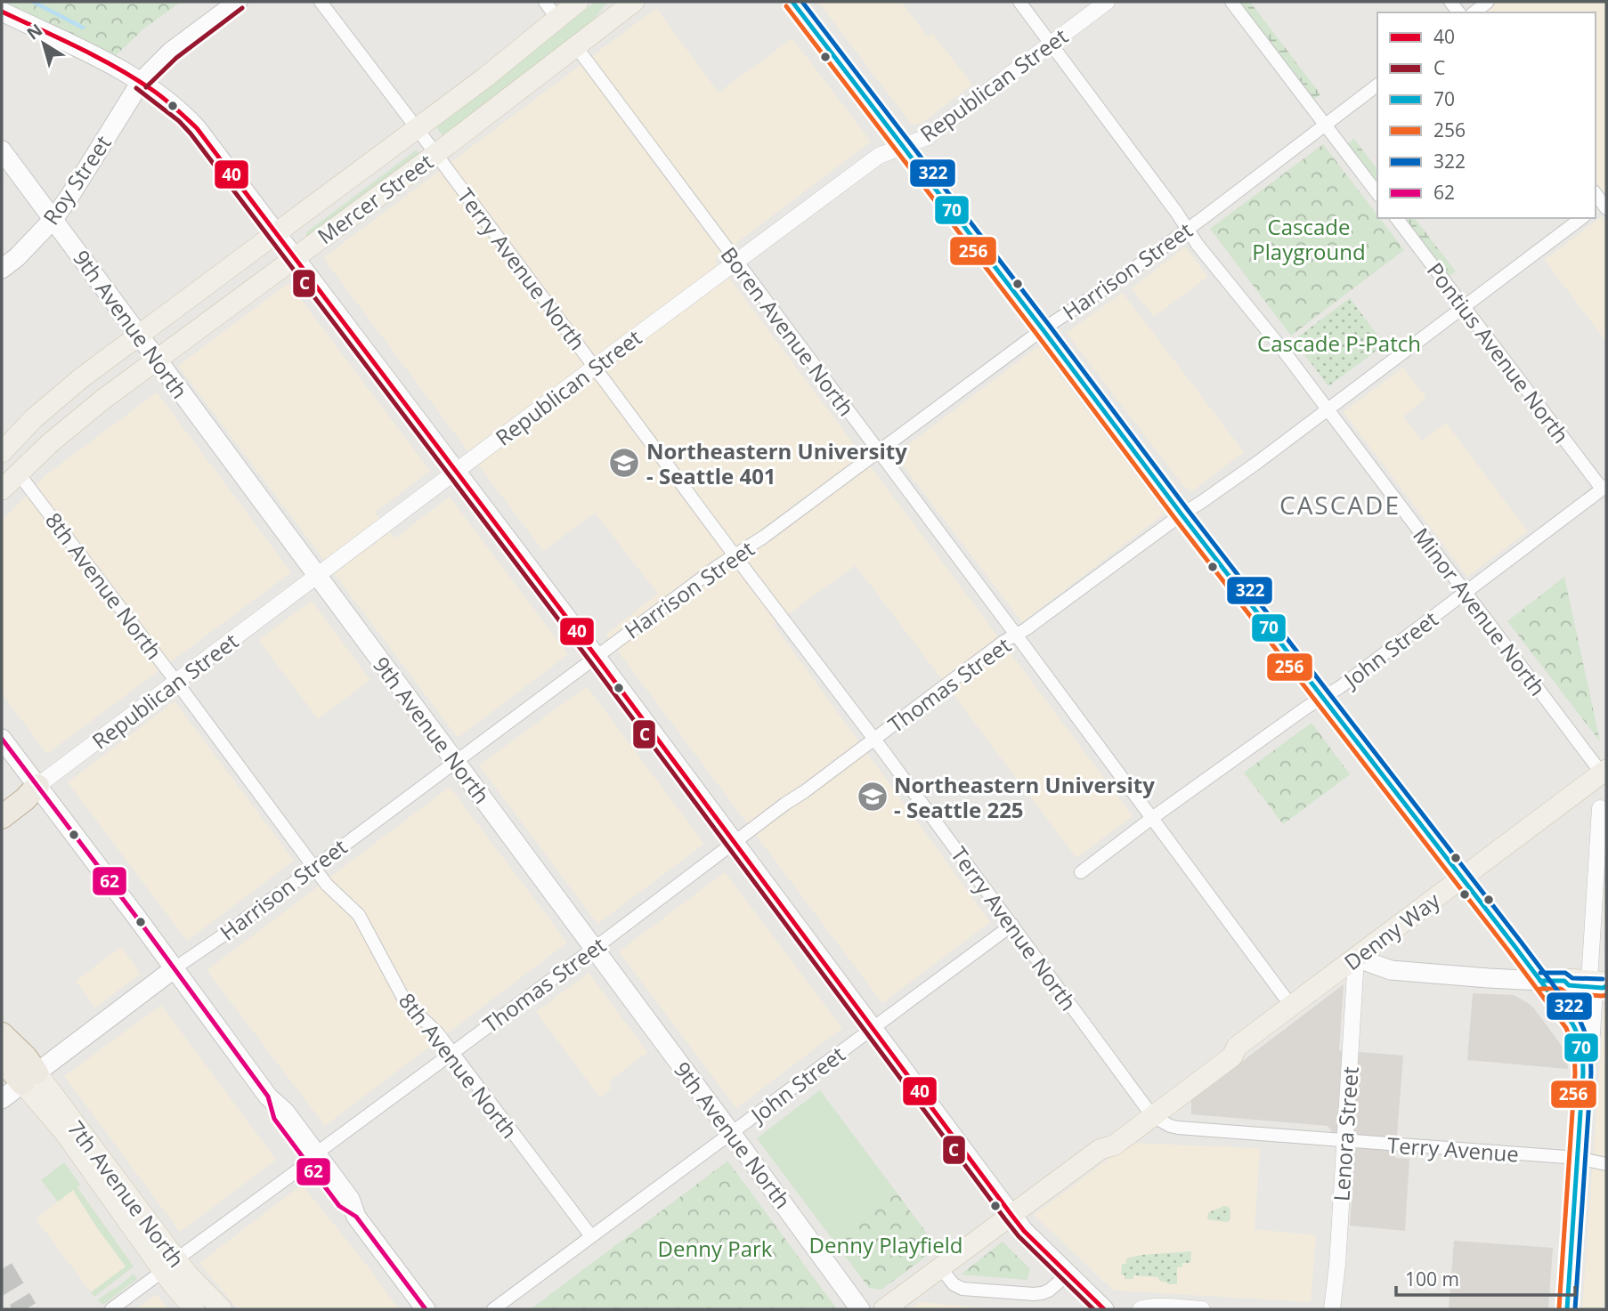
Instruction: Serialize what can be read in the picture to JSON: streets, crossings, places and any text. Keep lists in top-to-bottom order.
{
  "streets": {
    "main road": [
      "Roy Street",
      "Mercer Street",
      "Harrison Street",
      "9th Avenue North",
      "Denny Way",
      "7th Avenue North"
    ],
    "street": [
      "Republican Street",
      "Terry Avenue North",
      "Boren Avenue North",
      "Pontius Avenue North",
      "8th Avenue North",
      "Minor Avenue North",
      "John Street",
      "Thomas Street",
      "Lenora Street",
      "Terry Avenue"
    ]
  },
  "crossings": [
    ["Republican Street", "Terry Avenue North"],
    ["Republican Street", "9th Avenue North"],
    ["Republican Street", "Boren Avenue North"],
    ["Republican Street", "8th Avenue North"],
    ["Republican Street", "Minor Avenue North"],
    ["Roy Street", "9th Avenue North"],
    ["Mercer Street", "Terry Avenue North"],
    ["Mercer Street", "9th Avenue North"],
    ["Mercer Street", "Boren Avenue North"],
    ["Mercer Street", "8th Avenue North"],
    ["Terry Avenue North", "Harrison Street"],
    ["Terry Avenue North", "John Street"],
    ["Terry Avenue North", "Thomas Street"],
    ["Terry Avenue North", "Denny Way"],
    ["Terry Avenue North", "Terry Avenue"],
    ["Harrison Street", "9th Avenue North"],
    ["Harrison Street", "Boren Avenue North"],
    ["Harrison Street", "8th Avenue North"],
    ["Harrison Street", "Minor Avenue North"],
    ["Harrison Street", "7th Avenue North"],
    ["9th Avenue North", "John Street"],
    ["9th Avenue North", "Thomas Street"],
    ["Boren Avenue North", "John Street"],
    ["Boren Avenue North", "Thomas Street"],
    ["Boren Avenue North", "Denny Way"],
    ["Pontius Avenue North", "John Street"],
    ["Pontius Avenue North", "Thomas Street"],
    ["8th Avenue North", "John Street"],
    ["8th Avenue North", "Thomas Street"],
    ["Minor Avenue North", "John Street"],
    ["Minor Avenue North", "Thomas Street"],
    ["Minor Avenue North", "Denny Way"],
    ["Thomas Street", "7th Avenue North"],
    ["Denny Way", "Lenora Street"],
    ["Denny Way", "Terry Avenue"],
    ["Lenora Street", "Terry Avenue"]
  ],
  "districts": ["CASCADE"],
  "parks": [
    "Cascade Playground",
    "Cascade P-Patch",
    "Denny Playfield",
    "Denny Park"
  ],
  "places": {
    "school or university": ["Northeastern University - Seattle 401", "Northeastern University - Seattle 225"]
  },
  "lines": [
    "transit line 70",
    "transit line 322",
    "transit line 256",
    "transit line C",
    "transit line 40",
    "transit line 62"
  ],
  "legend": [
    "40",
    "C",
    "70",
    "256",
    "322",
    "62"
  ],
  "scale_bar": "100 m",
  "north": "top left"
}
